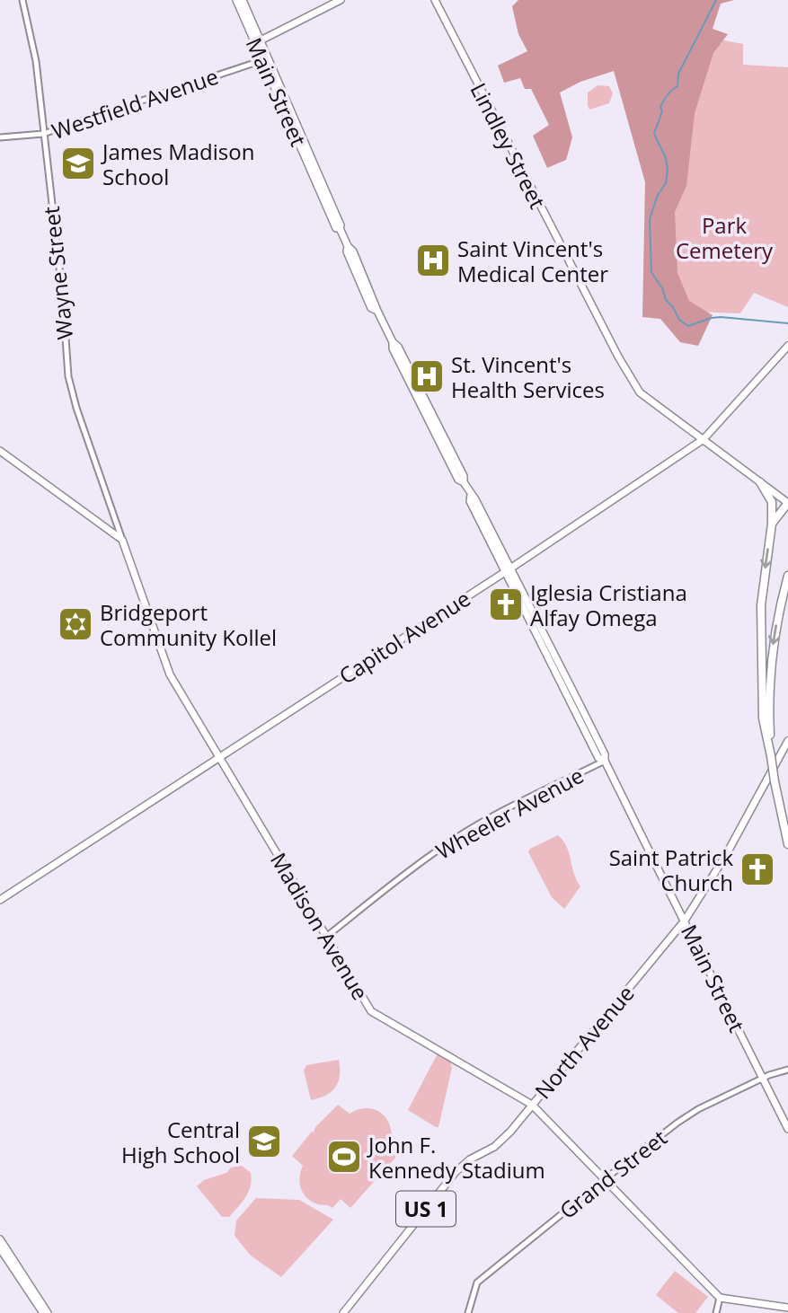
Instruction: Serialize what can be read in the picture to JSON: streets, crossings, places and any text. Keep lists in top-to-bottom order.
{
  "streets": {
    "main road": [
      "Main Street",
      "Lindley Street",
      "Capitol Avenue",
      "Madison Avenue",
      "North Avenue",
      "US 1"
    ],
    "street": [
      "Westfield Avenue",
      "Wayne Street",
      "Wheeler Avenue",
      "Grand Street"
    ]
  },
  "crossings": [
    ["Main Street", "Westfield Avenue"],
    ["Main Street", "Capitol Avenue"],
    ["Main Street", "Wheeler Avenue"],
    ["Main Street", "North Avenue"],
    ["Main Street", "Grand Street"],
    ["Westfield Avenue", "Wayne Street"],
    ["Lindley Street", "Capitol Avenue"],
    ["Wayne Street", "Madison Avenue"],
    ["Capitol Avenue", "Madison Avenue"],
    ["Wheeler Avenue", "Madison Avenue"],
    ["Madison Avenue", "North Avenue"],
    ["Madison Avenue", "Grand Street"]
  ],
  "parks": ["Park Cemetery"],
  "places": {
    "school or university": ["James Madison School", "Central High School"],
    "hospital": ["Saint Vincent's Medical Center", "St. Vincent's Health Services"],
    "church": ["Iglesia Cristiana Alfay Omega", "Saint Patrick Church"],
    "synagogue": ["Bridgeport Community Kollel"],
    "sports": ["John F. Kennedy Stadium"]
  }
}
